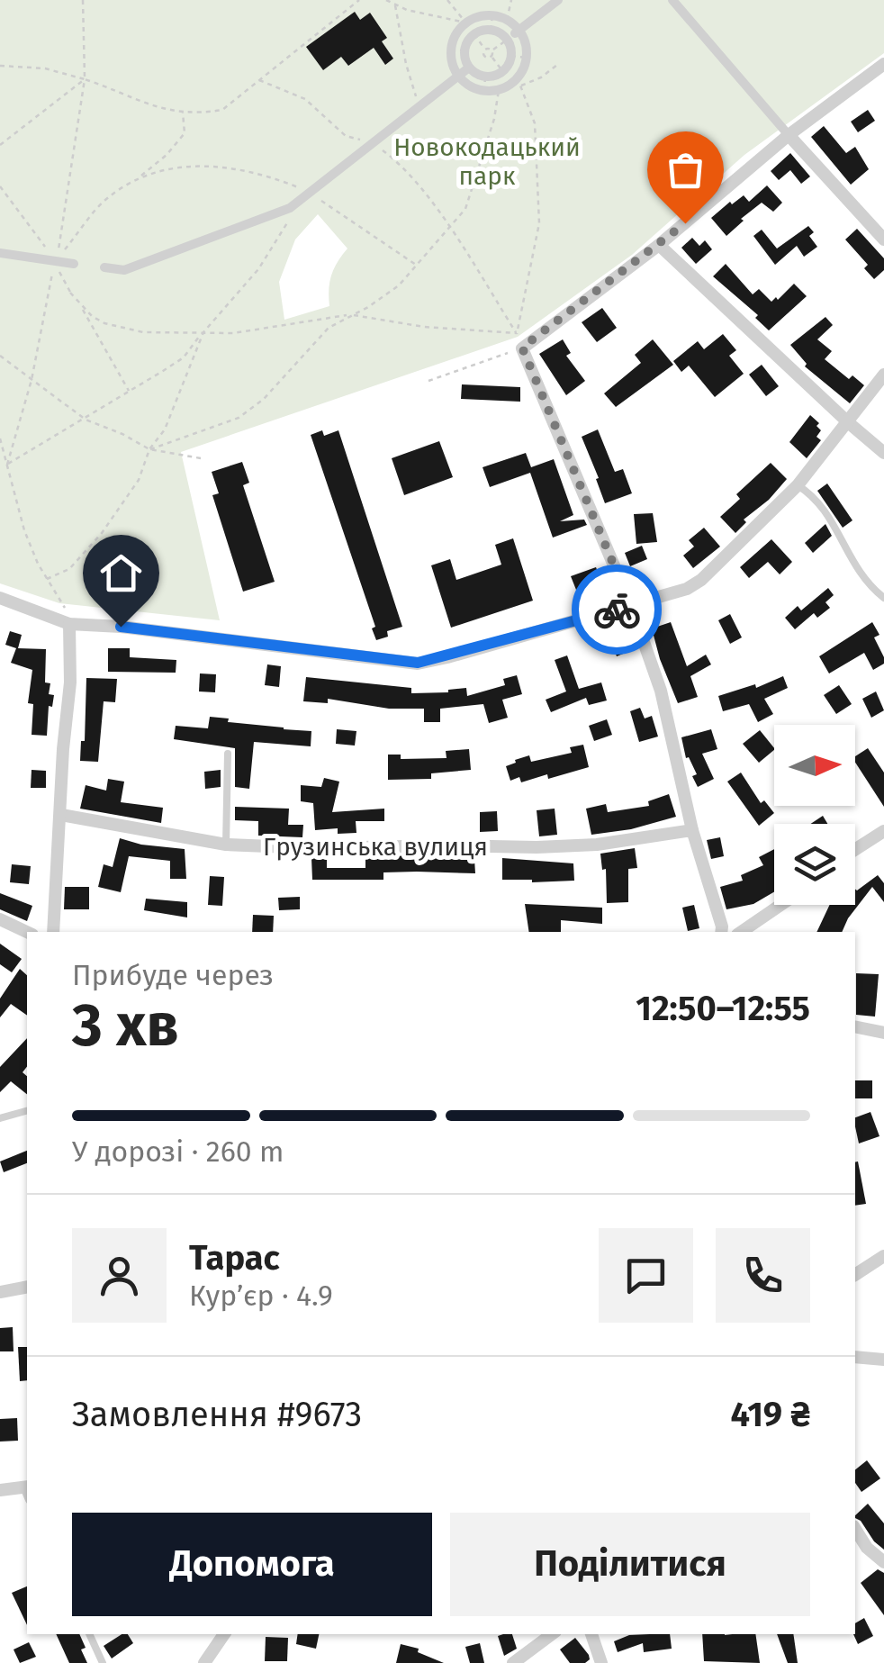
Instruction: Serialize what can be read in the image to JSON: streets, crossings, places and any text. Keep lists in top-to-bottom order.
{
  "streets": {
    "street": ["Грузинська вулиця"]
  },
  "parks": ["Новокодацький парк"],
  "north": "right",
  "page": {
    "heading": ["3 хв", "Прибуде через", "12:50–12:55"],
    "panel": [
      "Тарас",
      "Кур’єр · 4.9",
      "Замовлення #9673",
      "419 ₴"
    ],
    "bar": "У дорозі · 260 m",
    "buttons": ["Допомога", "Поділитися"]
  }
}
